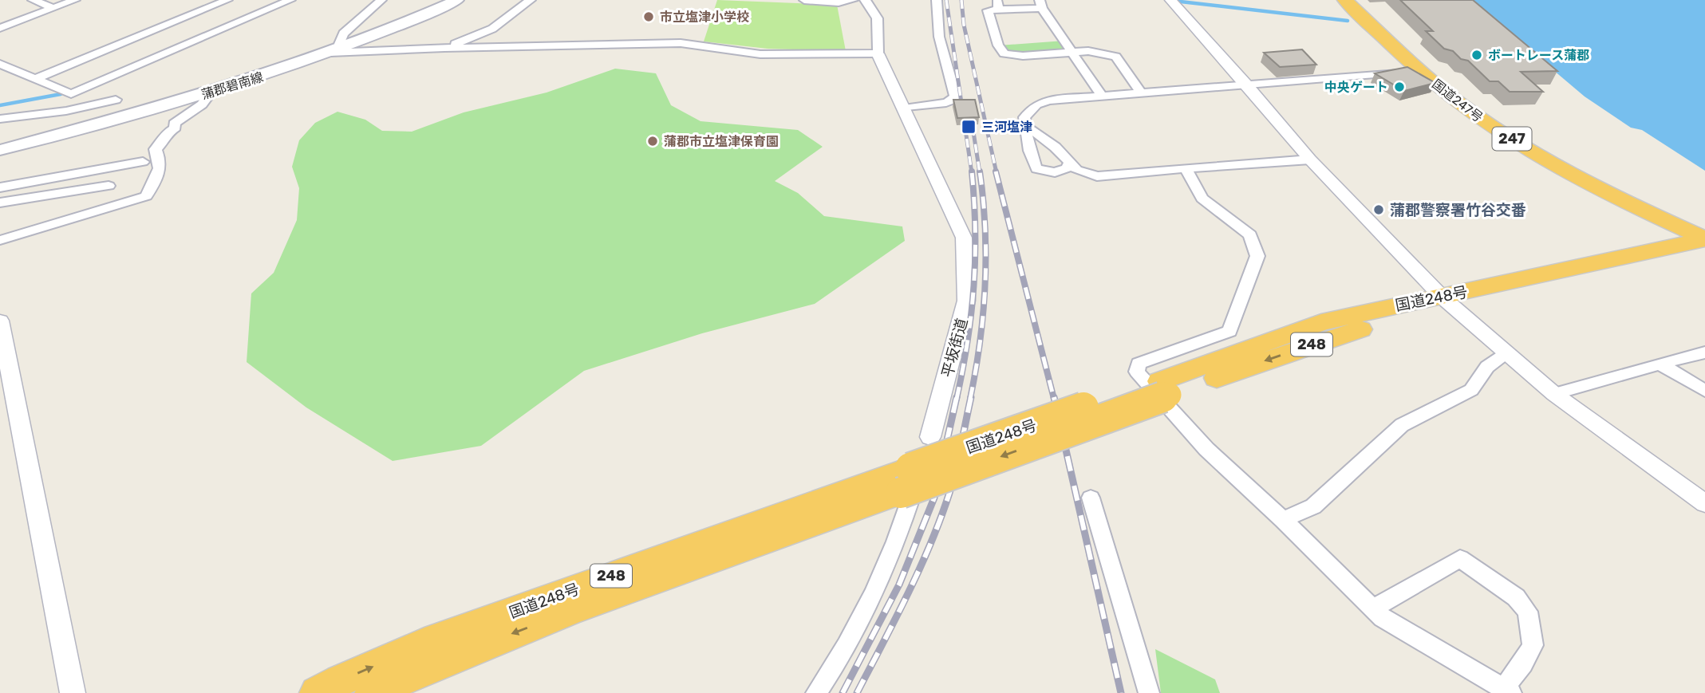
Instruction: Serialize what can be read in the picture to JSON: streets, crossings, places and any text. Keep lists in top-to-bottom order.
{
  "streets": {
    "highway": [
      "国道247号",
      "247",
      "国道248号",
      "248"
    ],
    "main road": ["蒲郡碧南線"],
    "street": ["平坂街道"]
  },
  "crossings": [
    ["国道247号", "国道248号"]
  ],
  "places": {
    "other": [
      "市立塩津小学校",
      "ボートレース蒲郡",
      "中央ゲート",
      "蒲郡市立塩津保育園",
      "蒲郡警察署竹谷交番"
    ],
    "transit": ["三河塩津"]
  }
}
